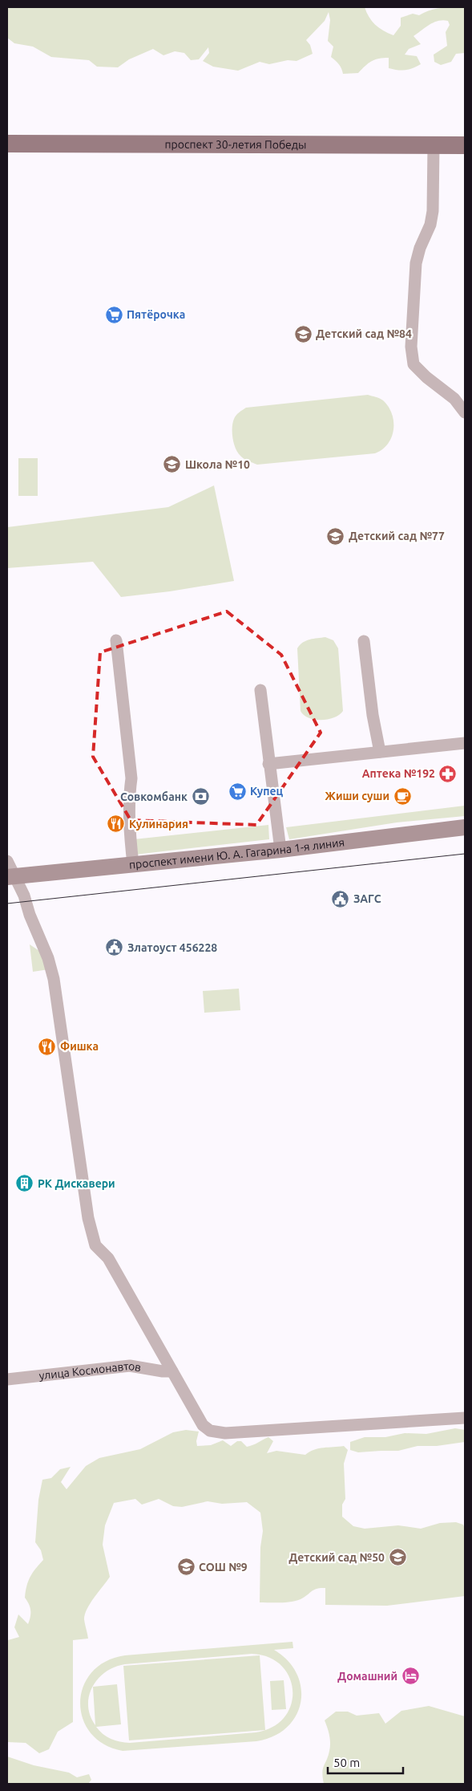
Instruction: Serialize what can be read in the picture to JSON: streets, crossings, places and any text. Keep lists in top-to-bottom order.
{
  "streets": {
    "main road": ["проспект 30-летия Победы", "проспект имени Ю. А. Гагарина 1-я линия"],
    "street": ["улица Космонавтов"]
  },
  "places": {
    "supermarket": ["Пятёрочка", "Купец"],
    "school or university": [
      "Детский сад №84",
      "Школа №10",
      "Детский сад №77",
      "Детский сад №50",
      "СОШ №9"
    ],
    "pharmacy": ["Аптека №192"],
    "cafe": ["Жиши суши"],
    "bank": ["Совкомбанк"],
    "restaurant": ["Кулинария", "Фишка"],
    "public building": ["ЗАГС", "Златоуст 456228"],
    "building": ["РК Дискавери"],
    "hotel": ["Домашний"]
  },
  "scale_bar": "50 m"
}
